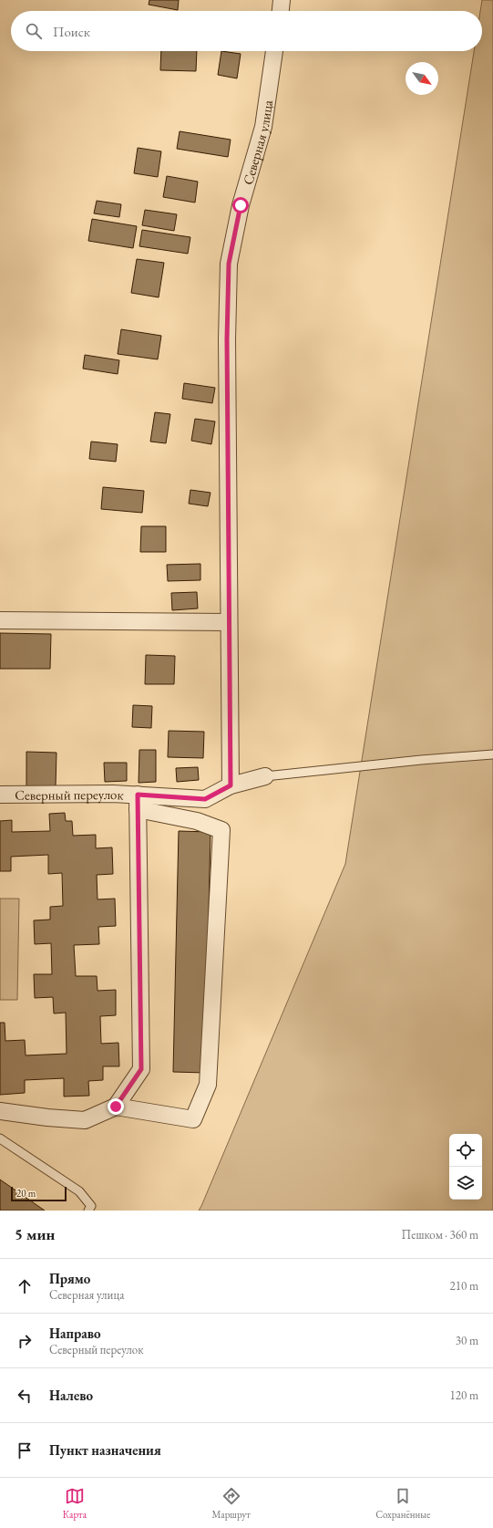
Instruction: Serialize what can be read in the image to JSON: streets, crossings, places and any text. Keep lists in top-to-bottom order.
{
  "streets": {
    "street": ["Северная улица", "Северный переулок"]
  },
  "crossings": [
    ["Северная улица", "Северный переулок"]
  ],
  "scale_bar": "20 m",
  "north": "bottom right",
  "page": {
    "search": "Поиск",
    "scale": "20 m",
    "heading": ["5 мин", "Пешком · 360 m"],
    "list": [
      ["Прямо", "Северная улица", "210 m"],
      ["Направо", "Северный переулок", "30 m"],
      ["Налево", "120 m"],
      "Пункт назначения"
    ],
    "nav": ["Карта", "Маршрут", "Сохранённые"]
  }
}
